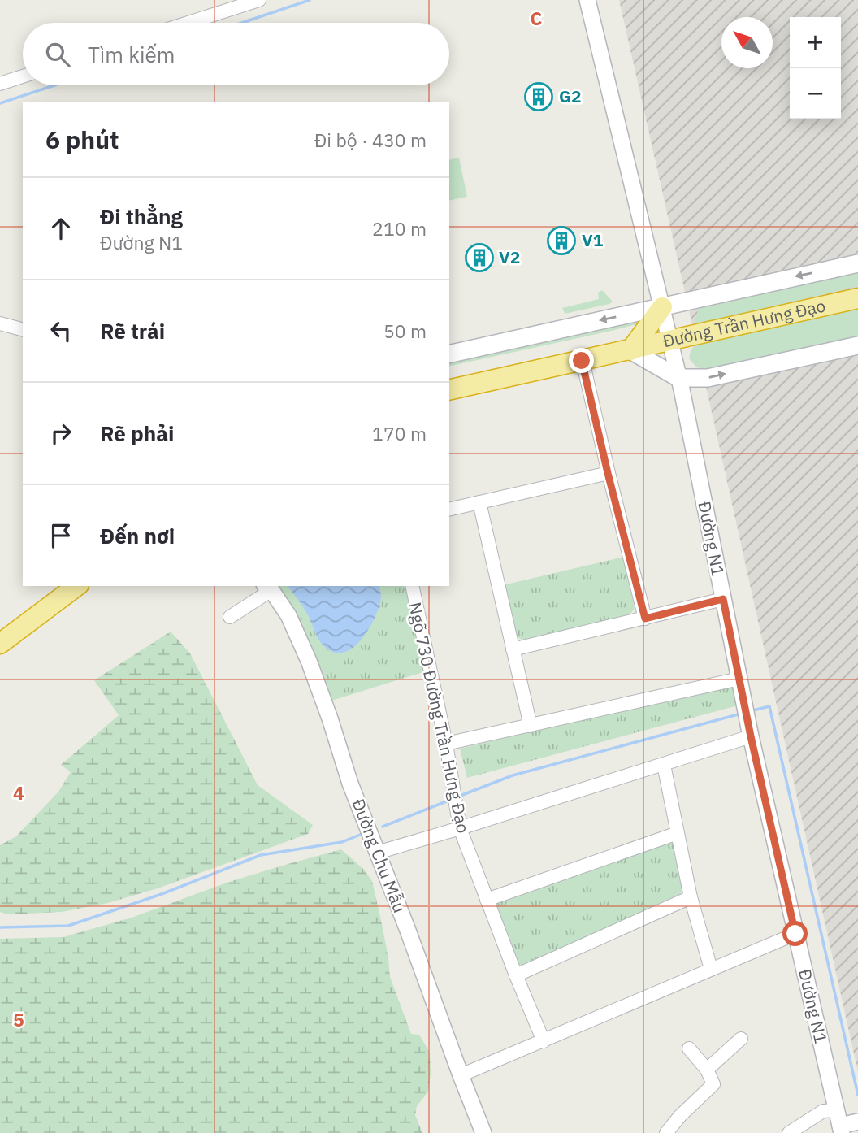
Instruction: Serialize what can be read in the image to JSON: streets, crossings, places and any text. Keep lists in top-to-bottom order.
{
  "streets": {
    "highway": ["Đường Trần Hưng Đạo"],
    "street": ["Đường N1", "Ngõ 730 Đường Trần Hưng Đạo", "Đường Chu Mẫu"]
  },
  "crossings": [
    ["Đường Trần Hưng Đạo", "Đường N1"]
  ],
  "places": {
    "building": ["G2", "V1", "V2"]
  },
  "north": "top left",
  "page": {
    "map_buttons": ["+", "−"],
    "search": "Tìm kiếm",
    "heading": ["6 phút", "Đi bộ · 430 m"],
    "list": [
      ["Đi thẳng", "Đường N1", "210 m"],
      ["Rẽ trái", "50 m"],
      ["Rẽ phải", "170 m"],
      "Đến nơi"
    ]
  },
  "grid": {
    "columns": ["C"],
    "rows": ["4", "5"]
  }
}
